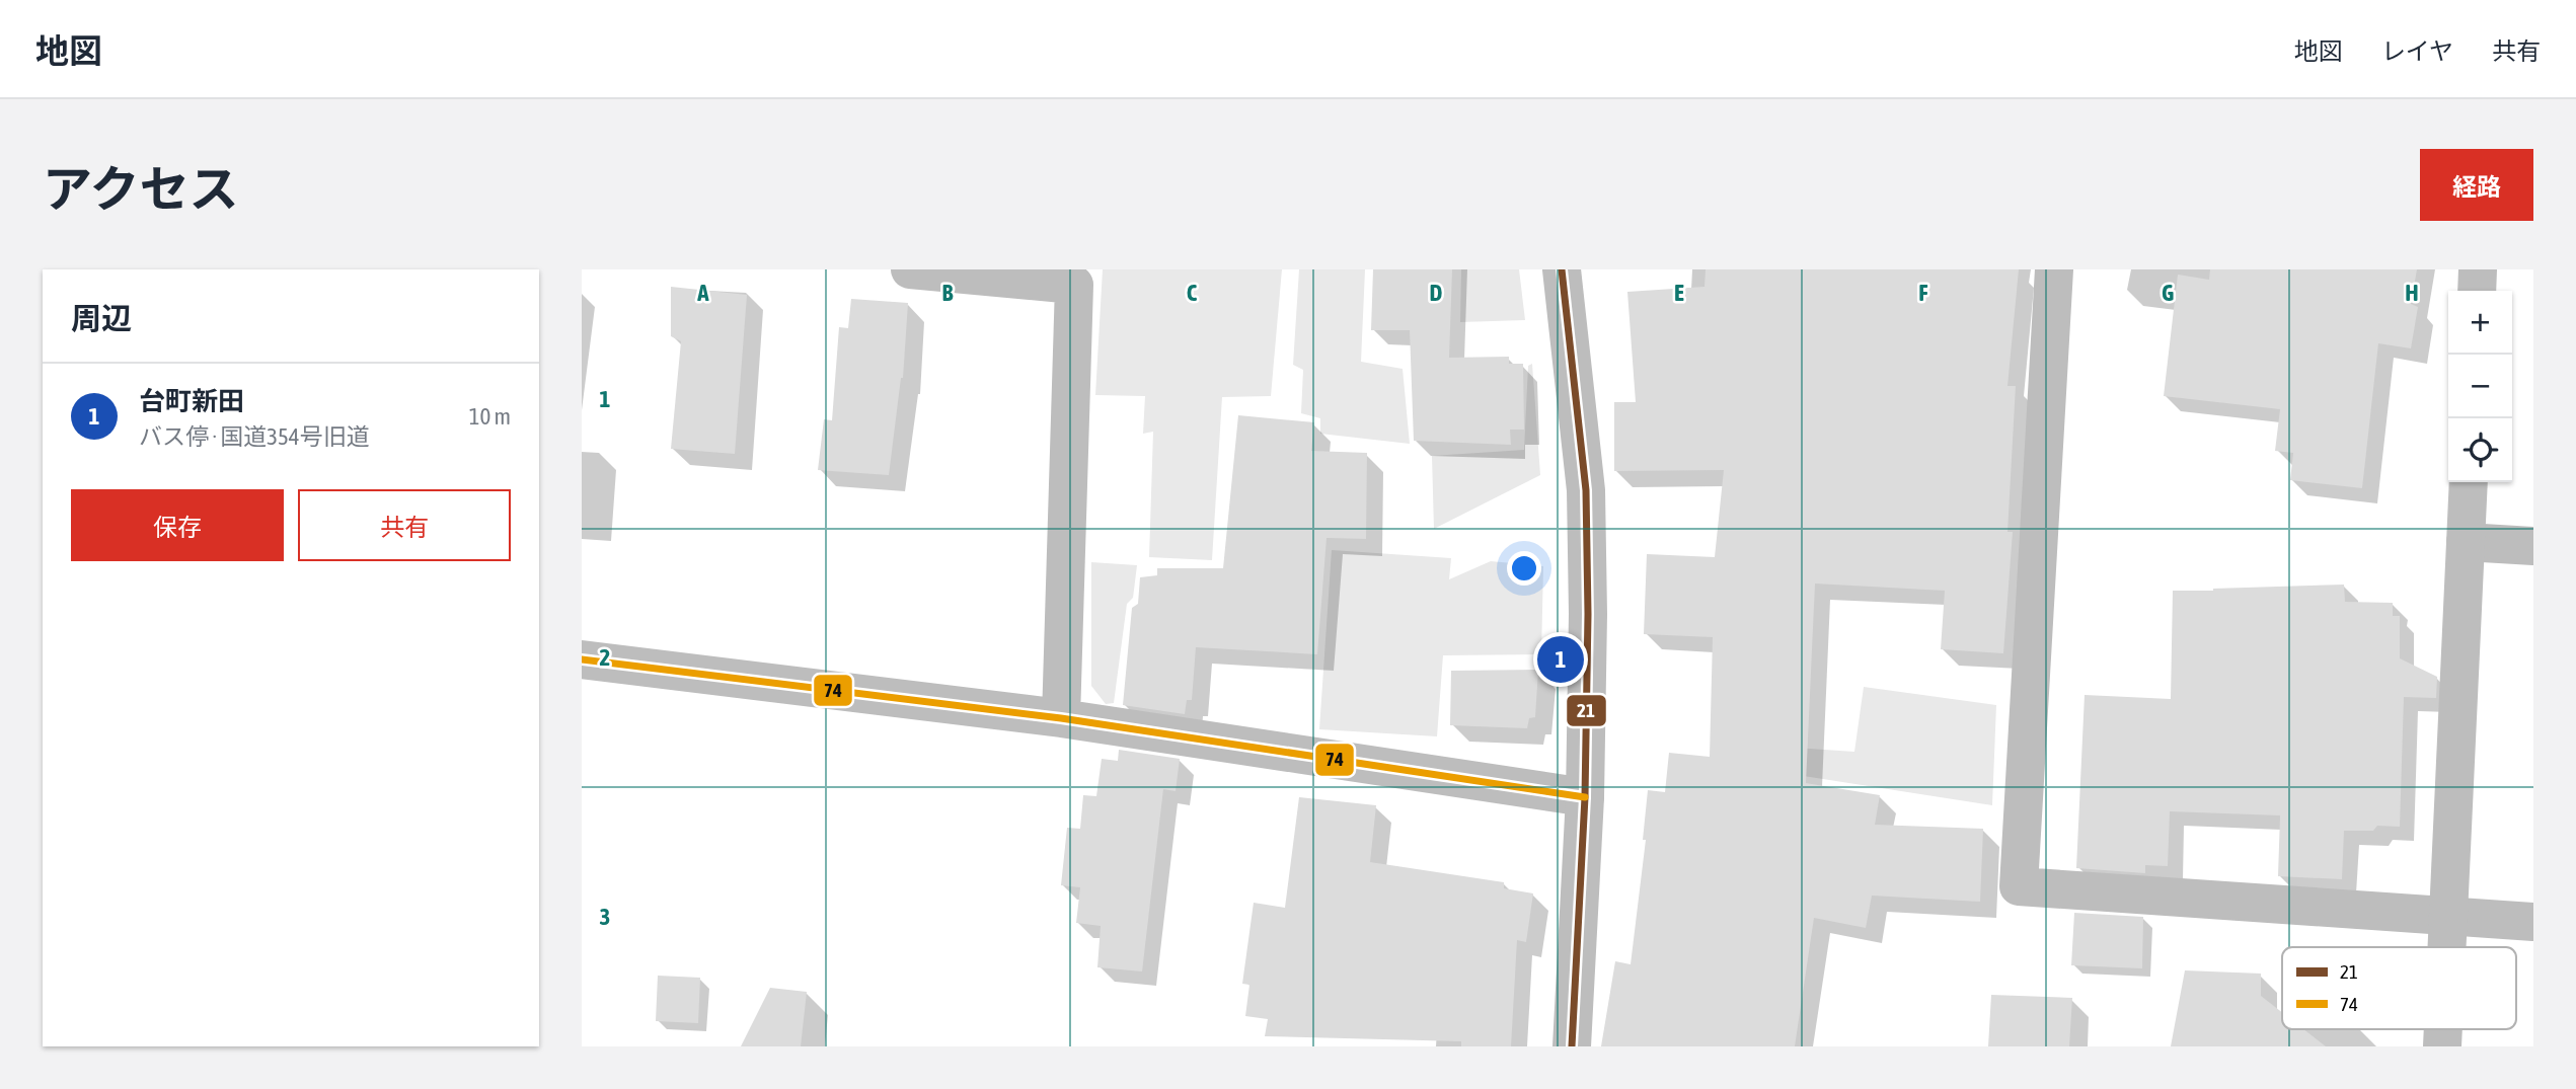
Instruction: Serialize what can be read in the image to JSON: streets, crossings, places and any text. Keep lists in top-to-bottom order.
{
  "lines": ["transit line 21", "transit line 74"],
  "legend": ["21", "74"],
  "page": {
    "header": "地図",
    "nav": ["地図", "レイヤ", "共有"],
    "title": "アクセス",
    "buttons": [
      "経路",
      ["保存", "共有"]
    ],
    "heading": "周辺",
    "map_buttons": ["+", "−"],
    "list": [
      {
        "mark": "1",
        "name": "台町新田",
        "note": "バス停 · 国道354号旧道",
        "value": "10 m"
      }
    ],
    "pins": "1"
  },
  "grid": {
    "columns": [
      "A",
      "B",
      "C",
      "D",
      "E",
      "F",
      "G",
      "H"
    ],
    "rows": ["1", "2", "3"]
  }
}
